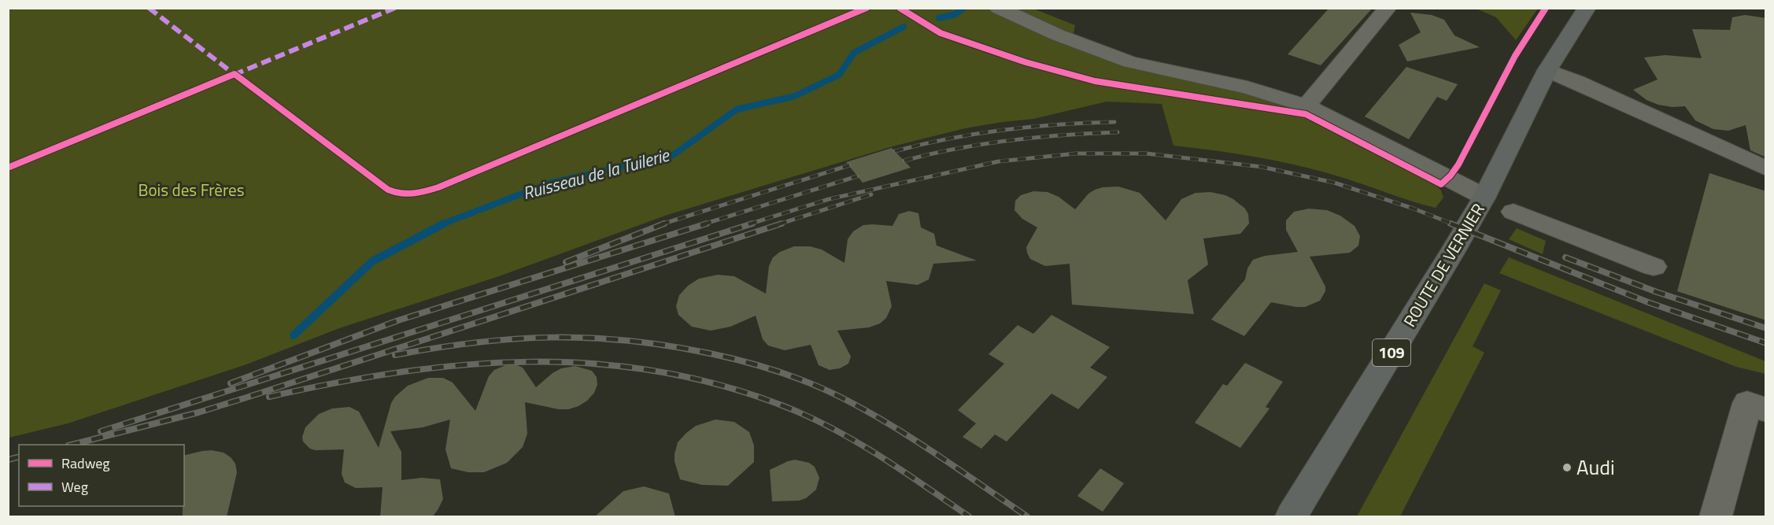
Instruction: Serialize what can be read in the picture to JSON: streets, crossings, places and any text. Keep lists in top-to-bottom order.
{
  "streets": {
    "main road": ["ROUTE DE VERNIER", "109"]
  },
  "water": ["Ruisseau de la Tuilerie"],
  "parks": ["Bois des Frères"],
  "places": ["Audi"],
  "legend": ["Radweg", "Weg"]
}
